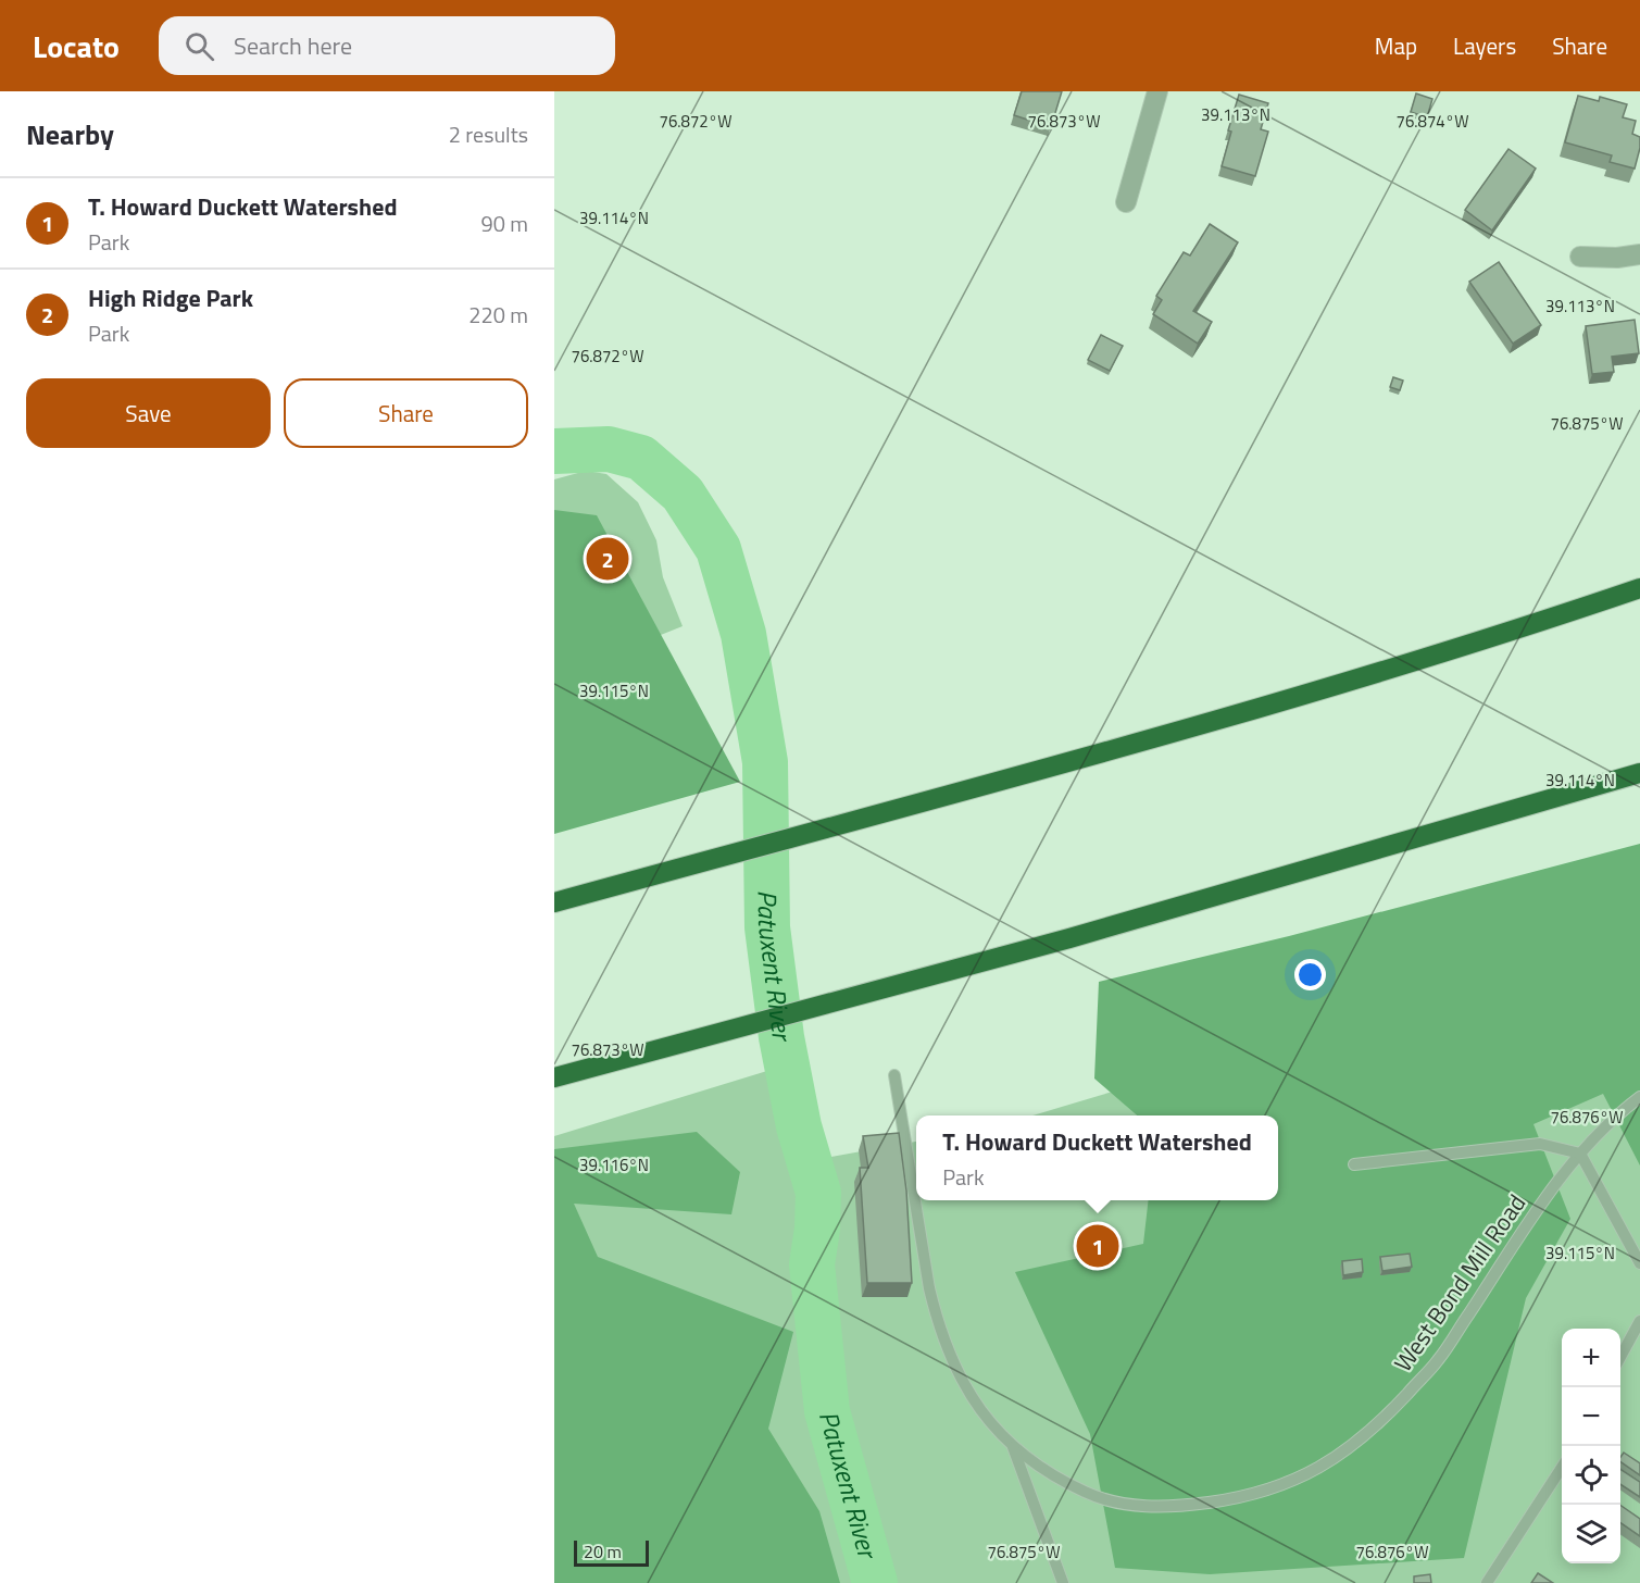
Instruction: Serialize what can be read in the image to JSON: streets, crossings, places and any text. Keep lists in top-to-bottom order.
{
  "streets": {
    "lane": ["West Bond Mill Road"]
  },
  "water": ["Patuxent River"],
  "scale_bar": "20 m",
  "page": {
    "header": "Locato",
    "search": "Search here",
    "nav": ["Map", "Layers", "Share"],
    "heading": ["Nearby", "2 results"],
    "list": [
      {
        "mark": "1",
        "name": "T. Howard Duckett Watershed",
        "note": "Park",
        "value": "90 m"
      },
      {
        "mark": "2",
        "name": "High Ridge Park",
        "note": "Park",
        "value": "220 m"
      }
    ],
    "buttons": ["Save", "Share"],
    "pins": ["2", "1"],
    "popup": ["T. Howard Duckett Watershed", "Park"],
    "map_buttons": ["+", "−"],
    "scale": "20 m"
  },
  "coordinates": [
    "39.113°N",
    "76.872°W",
    "76.873°W",
    "76.874°W",
    "39.114°N",
    "76.875°W",
    "39.115°N",
    "76.876°W",
    "39.116°N"
  ]
}
